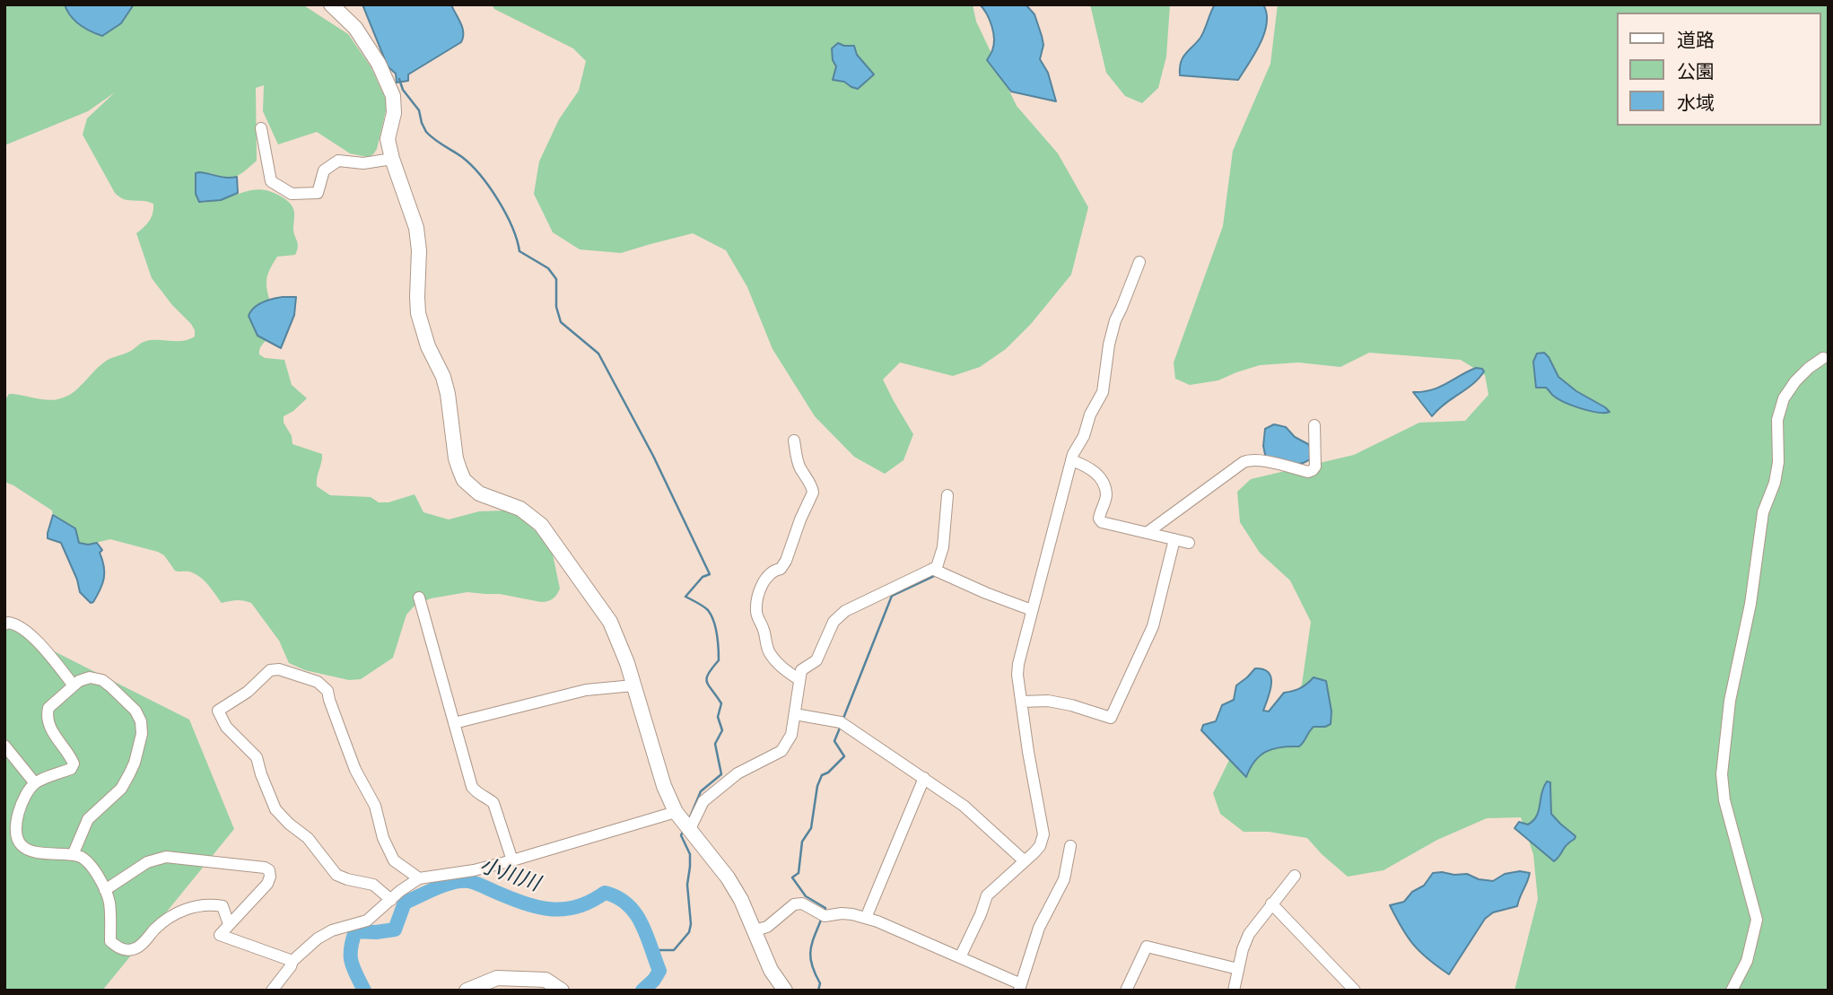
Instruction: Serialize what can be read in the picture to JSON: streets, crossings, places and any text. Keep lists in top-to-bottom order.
{
  "water": ["小川川"],
  "legend": ["道路", "公園", "水域"]
}
